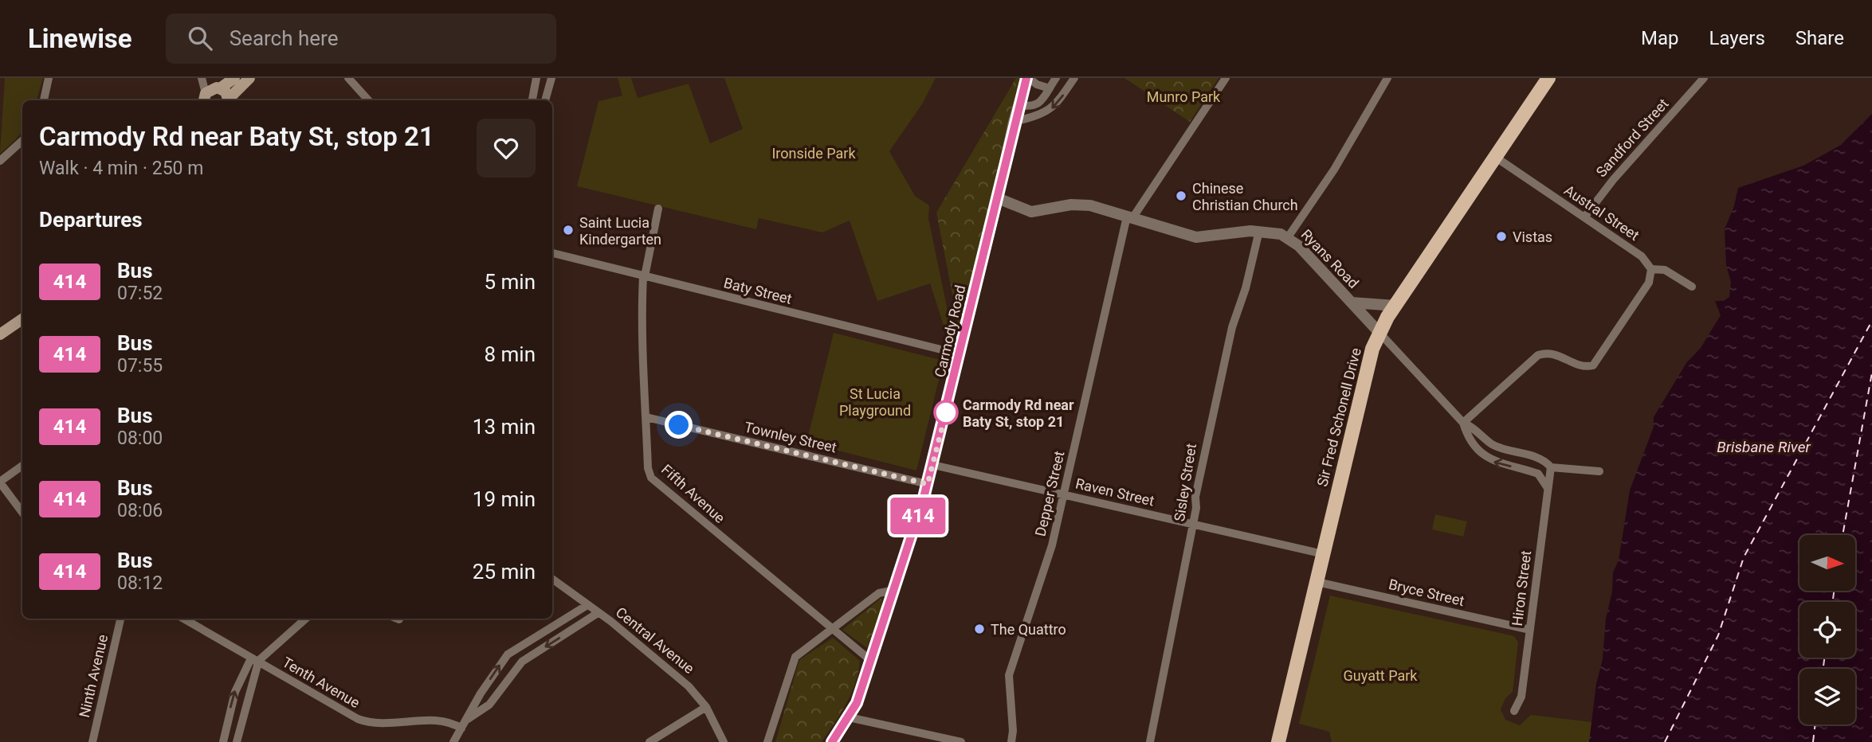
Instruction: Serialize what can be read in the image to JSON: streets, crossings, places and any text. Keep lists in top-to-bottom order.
{
  "streets": {
    "main road": ["Sir Fred Schonell Drive"],
    "street": [
      "Sandford Street",
      "Austral Street",
      "Ryans Road",
      "Baty Street",
      "Carmody Road",
      "Townley Street",
      "Sisley Street",
      "Raven Street",
      "Fifth Avenue",
      "Depper Street",
      "Hiron Street",
      "Bryce Street",
      "Central Avenue",
      "Ninth Avenue",
      "Tenth Avenue"
    ]
  },
  "crossings": [
    ["Sandford Street", "Austral Street"],
    ["Austral Street", "Sir Fred Schonell Drive"],
    ["Ryans Road", "Carmody Road"],
    ["Ryans Road", "Sir Fred Schonell Drive"],
    ["Ryans Road", "Sisley Street"],
    ["Ryans Road", "Depper Street"],
    ["Ryans Road", "Hiron Street"],
    ["Baty Street", "Carmody Road"],
    ["Baty Street", "Fifth Avenue"],
    ["Carmody Road", "Townley Street"],
    ["Carmody Road", "Raven Street"],
    ["Carmody Road", "Fifth Avenue"],
    ["Sir Fred Schonell Drive", "Raven Street"],
    ["Sir Fred Schonell Drive", "Bryce Street"],
    ["Townley Street", "Fifth Avenue"],
    ["Sisley Street", "Raven Street"],
    ["Raven Street", "Depper Street"],
    ["Hiron Street", "Bryce Street"]
  ],
  "water": ["Brisbane River"],
  "parks": [
    "Munro Park",
    "Ironside Park",
    "St Lucia Playground",
    "Guyatt Park"
  ],
  "places": [
    "Chinese Christian Church",
    "Saint Lucia Kindergarten",
    "Vistas",
    "Carmody Rd near Baty St, stop 21",
    "The Quattro"
  ],
  "lines": ["bus line 414"],
  "north": "right",
  "page": {
    "header": "Linewise",
    "search": "Search here",
    "nav": ["Map", "Layers", "Share"],
    "on_map": "414",
    "heading": [
      ["Carmody Rd near Baty St, stop 21", "Walk · 4 min · 250 m"],
      "Departures"
    ],
    "list": [
      {
        "mark": "414",
        "name": "Bus",
        "note": "07:52",
        "value": "5 min"
      },
      {
        "mark": "414",
        "name": "Bus",
        "note": "07:55",
        "value": "8 min"
      },
      {
        "mark": "414",
        "name": "Bus",
        "note": "08:00",
        "value": "13 min"
      },
      {
        "mark": "414",
        "name": "Bus",
        "note": "08:06",
        "value": "19 min"
      },
      {
        "mark": "414",
        "name": "Bus",
        "note": "08:12",
        "value": "25 min"
      }
    ]
  }
}
